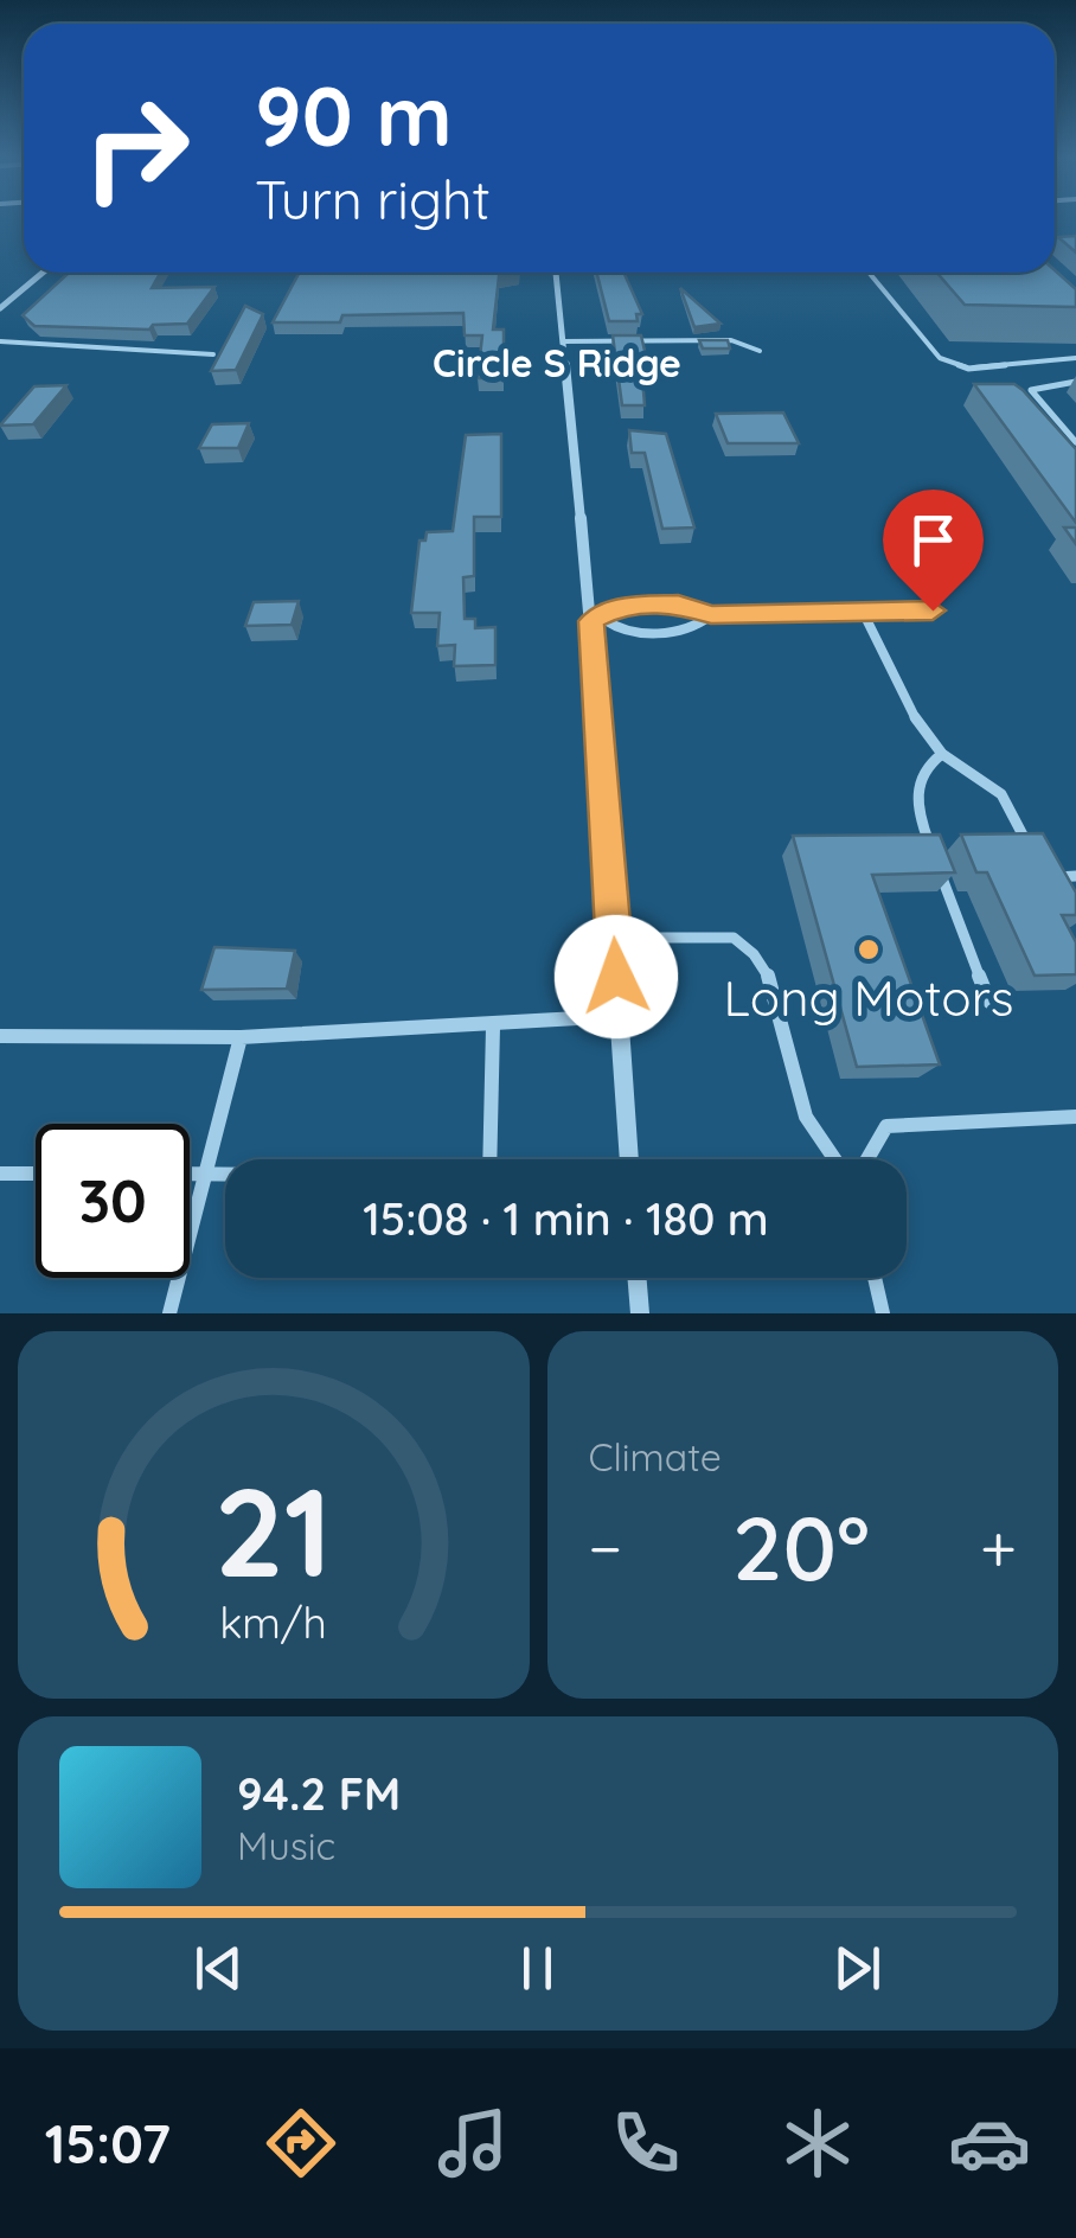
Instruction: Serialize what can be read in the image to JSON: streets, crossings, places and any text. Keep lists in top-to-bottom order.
{
  "districts": ["Circle S Ridge"],
  "places": ["Long Motors"],
  "page": {
    "turn": ["90 m", "Turn right"],
    "limit": "30",
    "trip": "15:08 · 1 min · 180 m",
    "tile": "Climate",
    "heat": ["−", "20°", "+"],
    "song": ["94.2 FM", "Music"],
    "tabs": "15:07",
    "gauge": ["21", "km/h"]
  }
}
